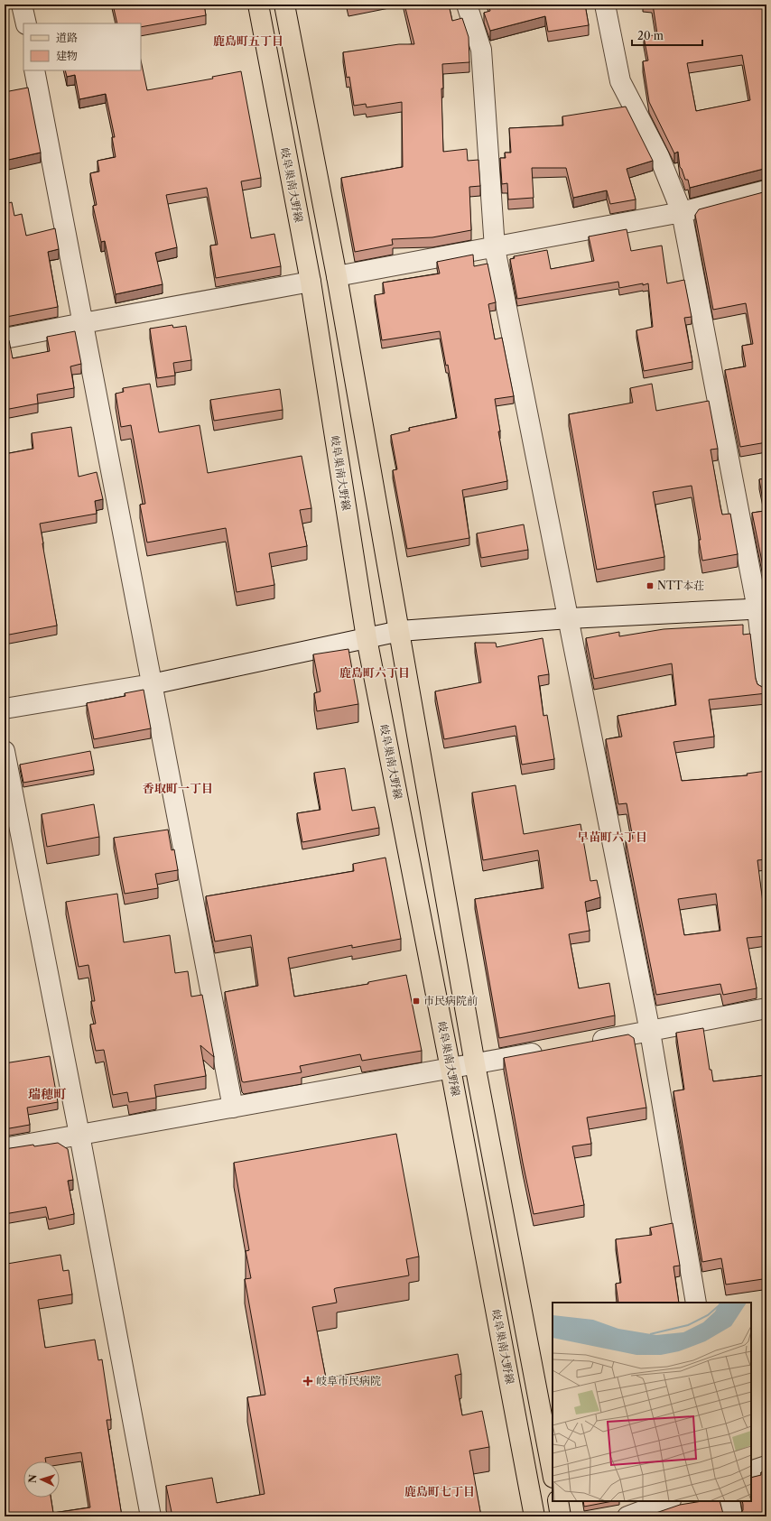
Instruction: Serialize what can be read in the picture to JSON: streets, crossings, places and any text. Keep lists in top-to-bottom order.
{
  "streets": {
    "main road": ["岐阜巣南大野線"]
  },
  "districts": [
    "鹿島町五丁目",
    "鹿島町六丁目",
    "香取町一丁目",
    "早苗町六丁目",
    "瑞穂町",
    "鹿島町七丁目"
  ],
  "places": {
    "transit": ["NTT本荘", "市民病院前"],
    "health": ["岐阜市民病院"]
  },
  "legend": ["道路", "建物"],
  "scale_bar": "20 m",
  "north": "left"
}
